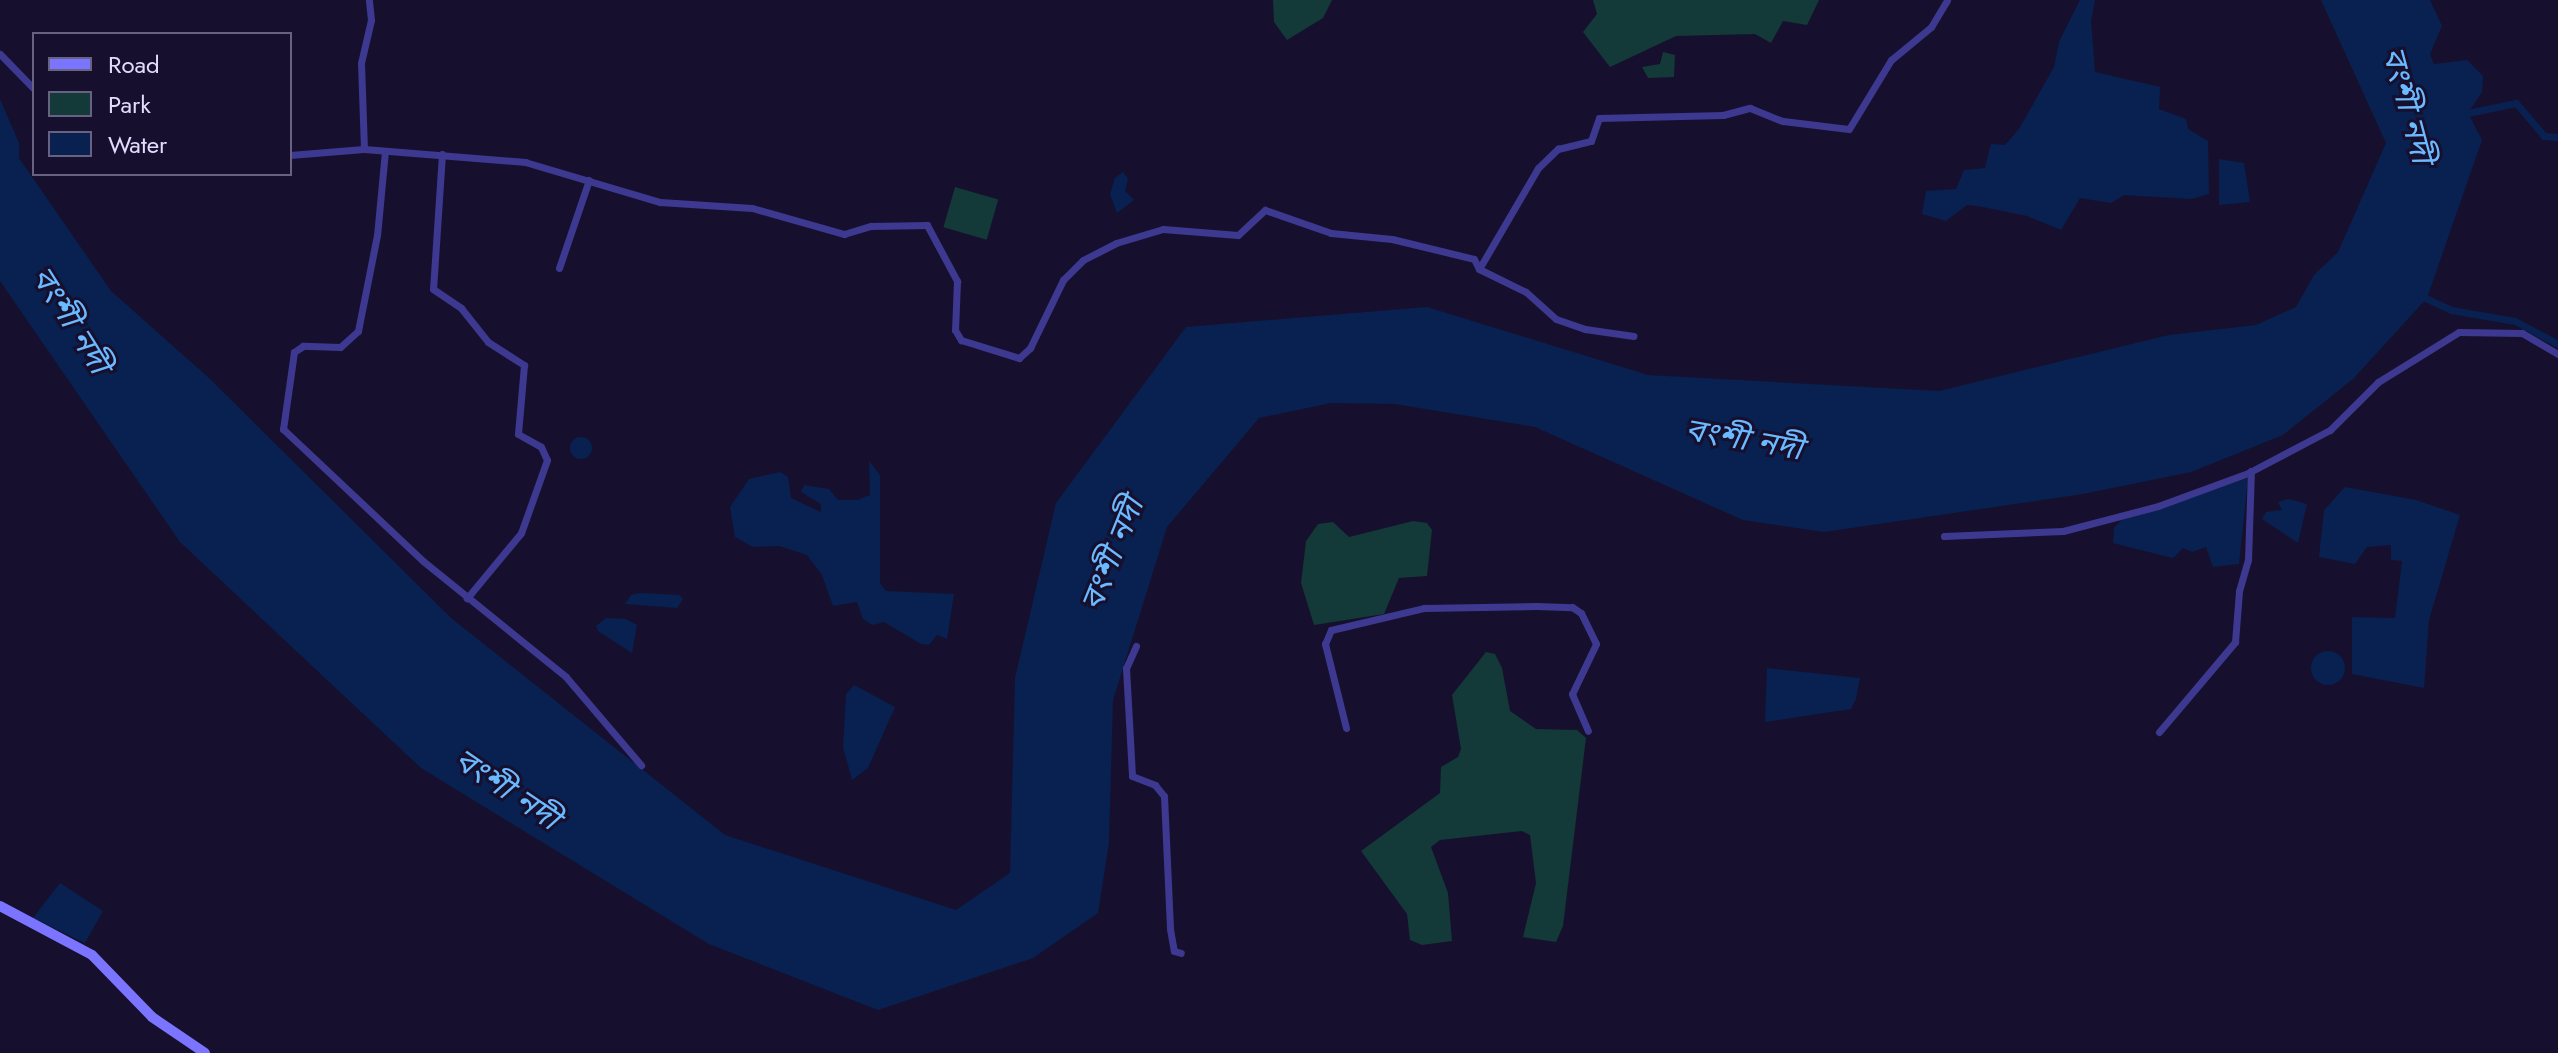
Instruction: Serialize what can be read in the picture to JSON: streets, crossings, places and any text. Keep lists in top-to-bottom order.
{
  "water": ["বংশী নদী"],
  "legend": ["Road", "Park", "Water"]
}
